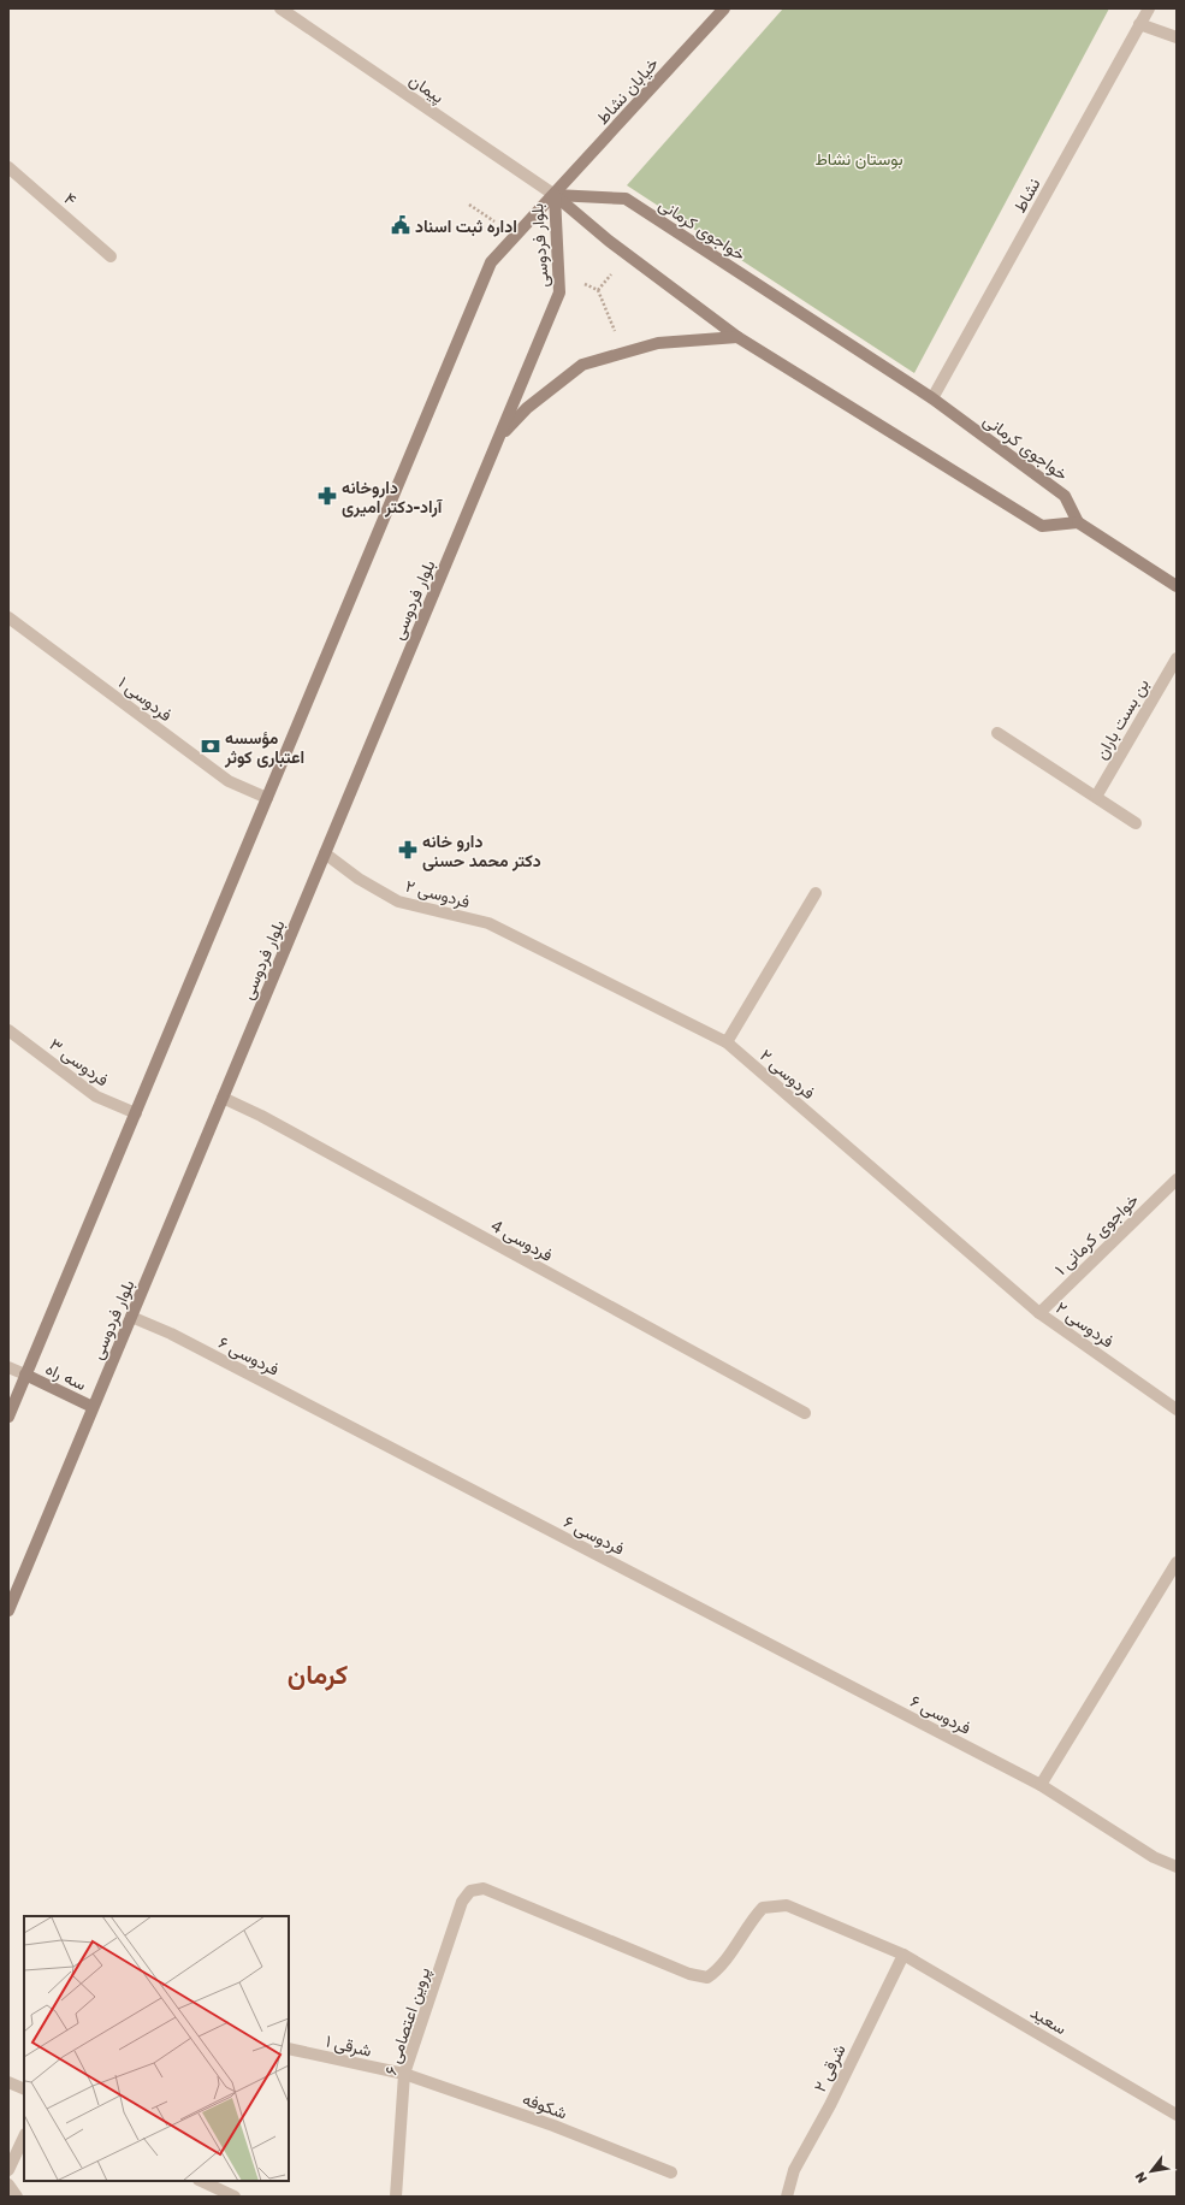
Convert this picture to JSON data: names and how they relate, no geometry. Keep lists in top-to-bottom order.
{
  "streets": {
    "main road": [
      "خیابان نشاط",
      "خواجوی کرمانی",
      "بلوار فردوسی",
      "سه راه"
    ],
    "street": [
      "پیمان",
      "نشاط",
      "۴",
      "فردوسی ۱",
      "بن بست باران",
      "فردوسی ۲",
      "فردوسی ۳",
      "خواجوی کرمانی ۱",
      "فردوسی 4",
      "فردوسی ۶",
      "سعید",
      "پروین اعتصامی ۶",
      "شرقی ۱",
      "شرقی ۲",
      "شکوفه"
    ]
  },
  "crossings": [
    ["پیمان", "خیابان نشاط"],
    ["پیمان", "خواجوی کرمانی"],
    ["پیمان", "بلوار فردوسی"],
    ["خیابان نشاط", "خواجوی کرمانی"],
    ["خیابان نشاط", "بلوار فردوسی"],
    ["نشاط", "خواجوی کرمانی"],
    ["خواجوی کرمانی", "بلوار فردوسی"],
    ["بلوار فردوسی", "فردوسی ۱"],
    ["بلوار فردوسی", "فردوسی ۲"],
    ["بلوار فردوسی", "فردوسی ۳"],
    ["بلوار فردوسی", "فردوسی 4"],
    ["بلوار فردوسی", "فردوسی ۶"],
    ["بلوار فردوسی", "سه راه"],
    ["فردوسی ۲", "خواجوی کرمانی ۱"],
    ["سعید", "پروین اعتصامی ۶"],
    ["سعید", "شرقی ۲"],
    ["پروین اعتصامی ۶", "شرقی ۱"],
    ["پروین اعتصامی ۶", "شکوفه"],
    ["شرقی ۱", "شکوفه"]
  ],
  "districts": ["کرمان"],
  "parks": ["بوستان نشاط"],
  "places": {
    "public building": ["اداره ثبت اسناد"],
    "pharmacy": ["داروخانه آراد-دکتر امیری", "دارو خانه دکتر محمد حسنی"],
    "bank": ["مؤسسه اعتباری کوثر"]
  },
  "north": "bottom left"
}
